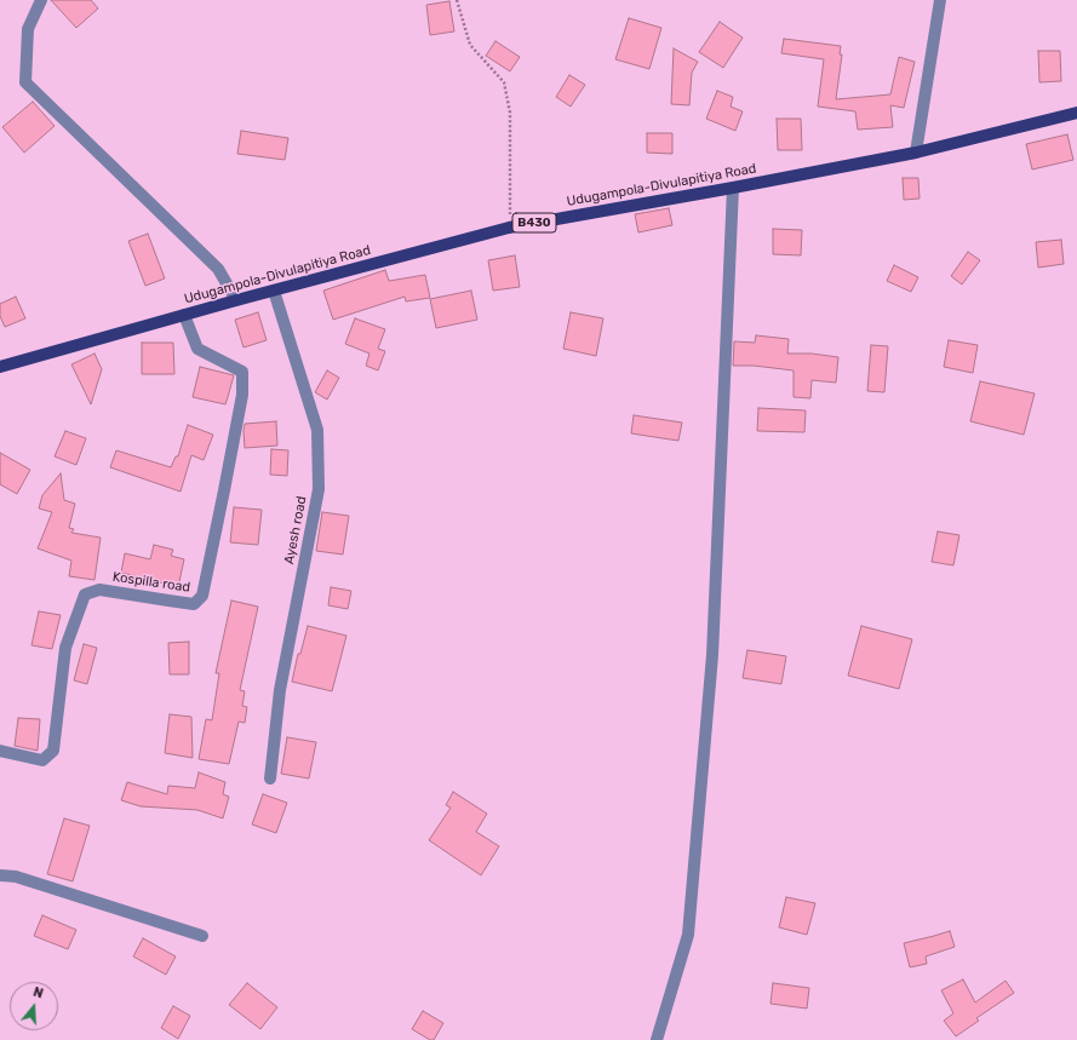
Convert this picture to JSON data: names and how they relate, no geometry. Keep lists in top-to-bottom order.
{
  "streets": {
    "main road": ["Udugampola-Divulapitiya Road", "B430"],
    "street": ["Ayesh road", "Kospilla road"]
  },
  "crossings": [
    ["Udugampola-Divulapitiya Road", "Ayesh road"],
    ["Udugampola-Divulapitiya Road", "Kospilla road"]
  ],
  "north": "top"
}
